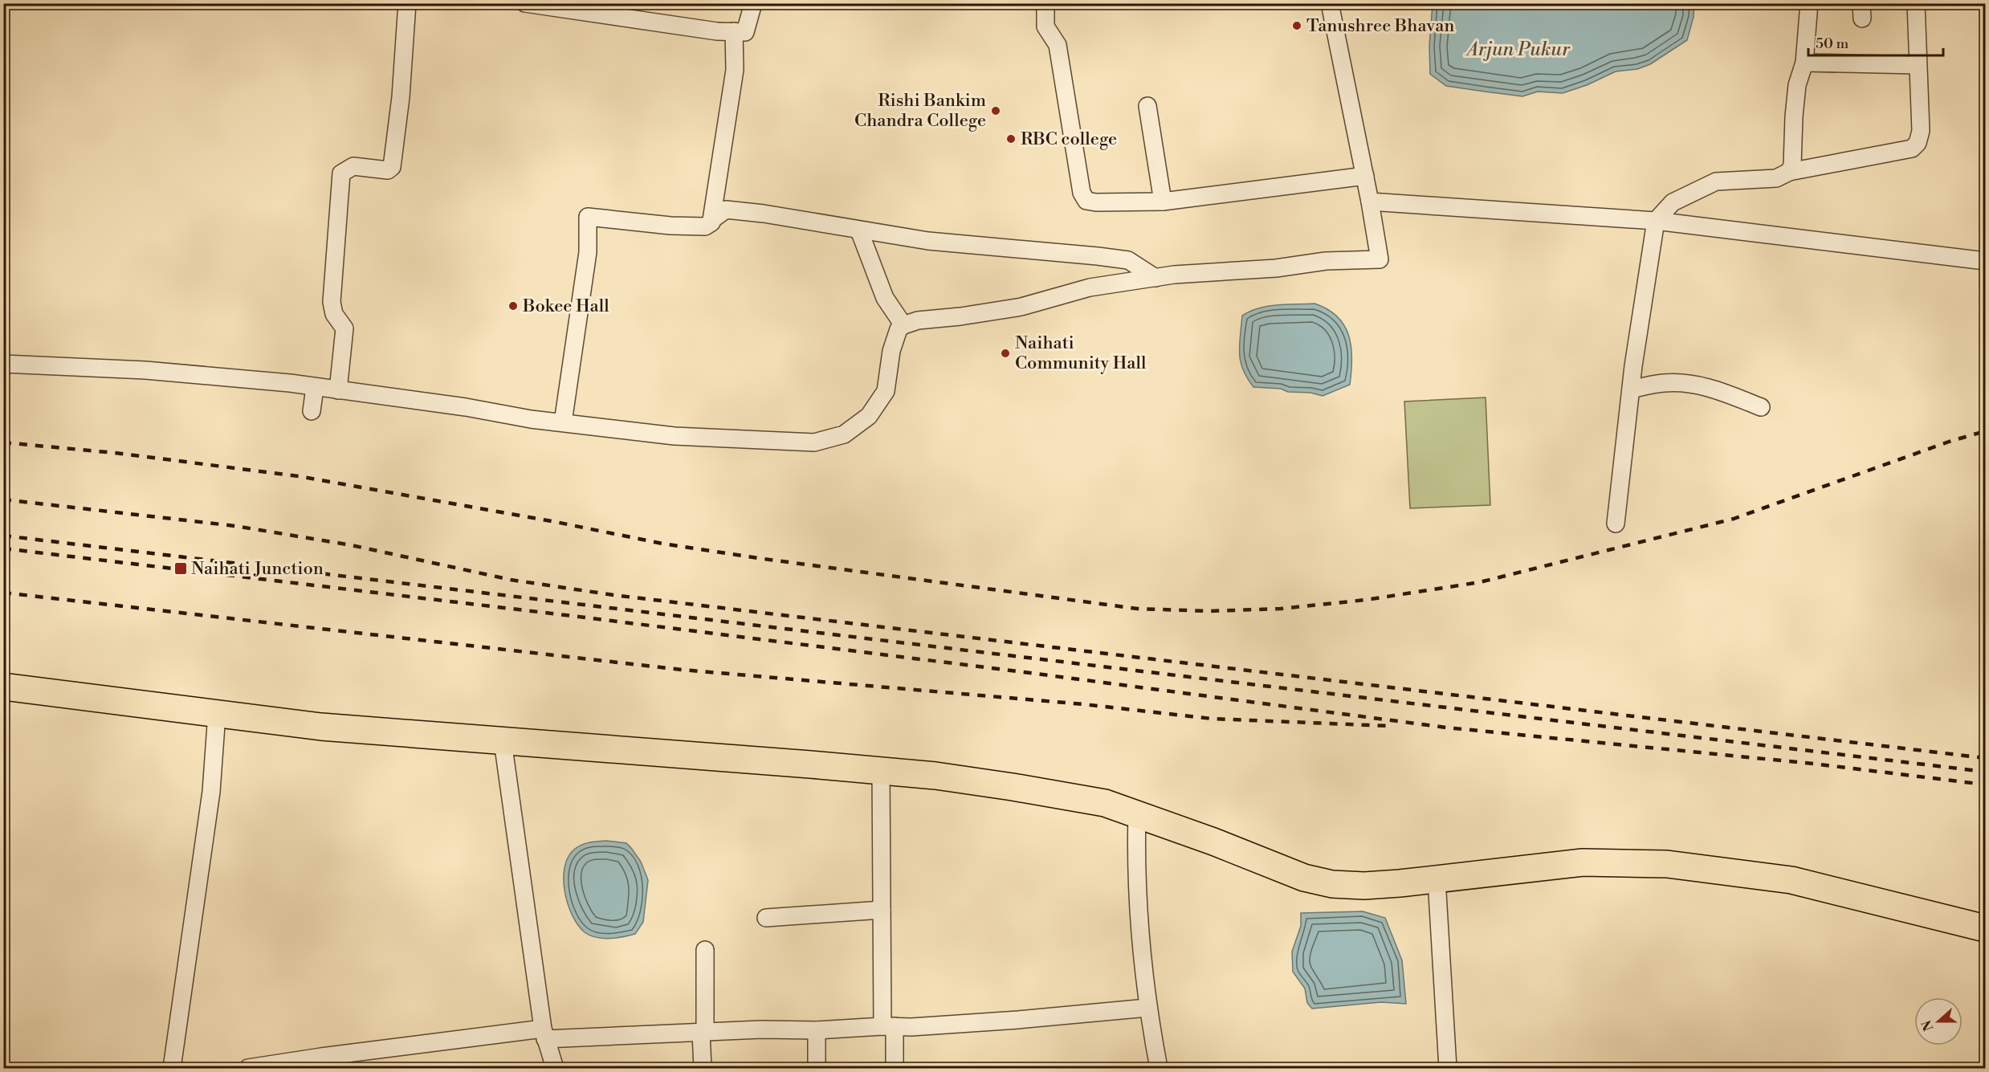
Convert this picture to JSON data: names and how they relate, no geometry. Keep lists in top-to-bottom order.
{
  "water": ["Arjun Pukur"],
  "places": {
    "other": [
      "Tanushree Bhavan",
      "Rishi Bankim Chandra College",
      "RBC college",
      "Bokee Hall",
      "Naihati Community Hall"
    ],
    "transit": ["Naihati Junction"]
  },
  "scale_bar": "50 m",
  "north": "left"
}
